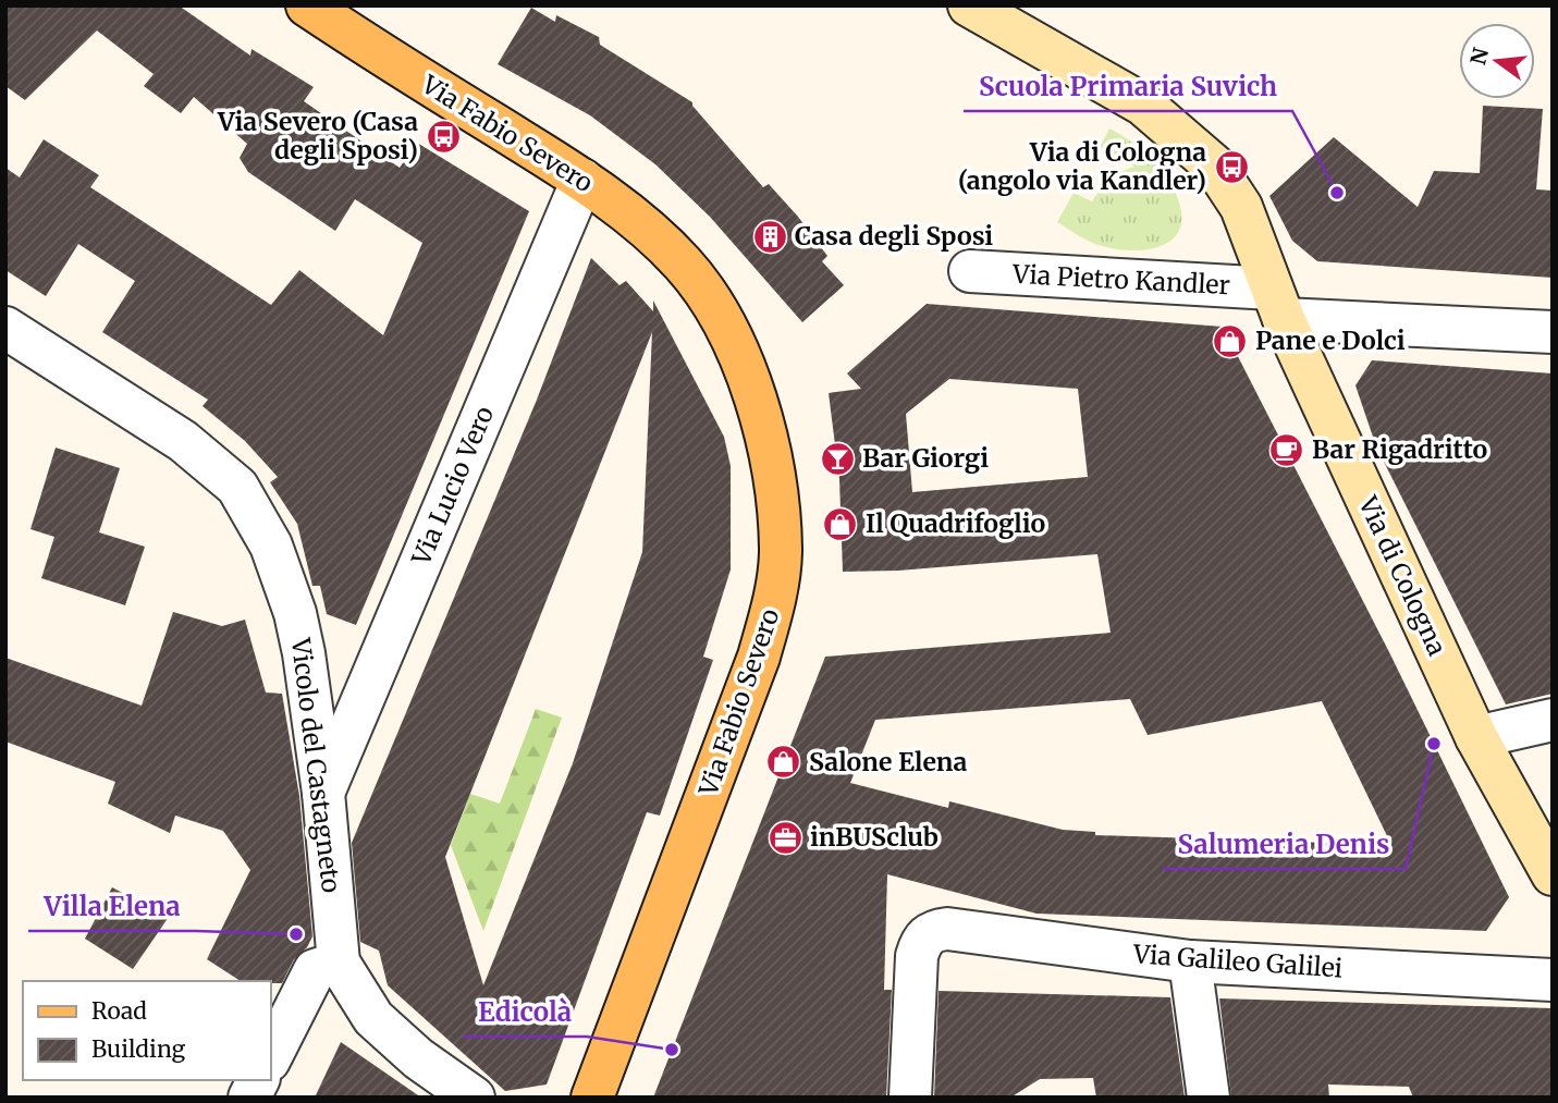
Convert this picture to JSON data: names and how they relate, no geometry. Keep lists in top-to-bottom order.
{
  "streets": {
    "main road": ["Via Fabio Severo", "Via di Cologna"],
    "street": [
      "Via Pietro Kandler",
      "Via Lucio Vero",
      "Vicolo del Castagneto",
      "Via Galileo Galilei"
    ]
  },
  "crossings": [
    ["Via Fabio Severo", "Via Lucio Vero"],
    ["Via Pietro Kandler", "Via di Cologna"],
    ["Via Lucio Vero", "Vicolo del Castagneto"]
  ],
  "places": {
    "bus stop": ["Via Severo (Casa degli Sposi)", "Via di Cologna (angolo via Kandler)"],
    "other": [
      "Scuola Primaria Suvich",
      "Salumeria Denis",
      "Villa Elena",
      "Edicolà"
    ],
    "building": ["Casa degli Sposi"],
    "shop": ["Pane e Dolci", "Il Quadrifoglio", "Salone Elena"],
    "cafe": ["Bar Rigadritto"],
    "bar": ["Bar Giorgi"],
    "office": ["inBUSclub"]
  },
  "legend": ["Road", "Building"],
  "north": "left"
}
